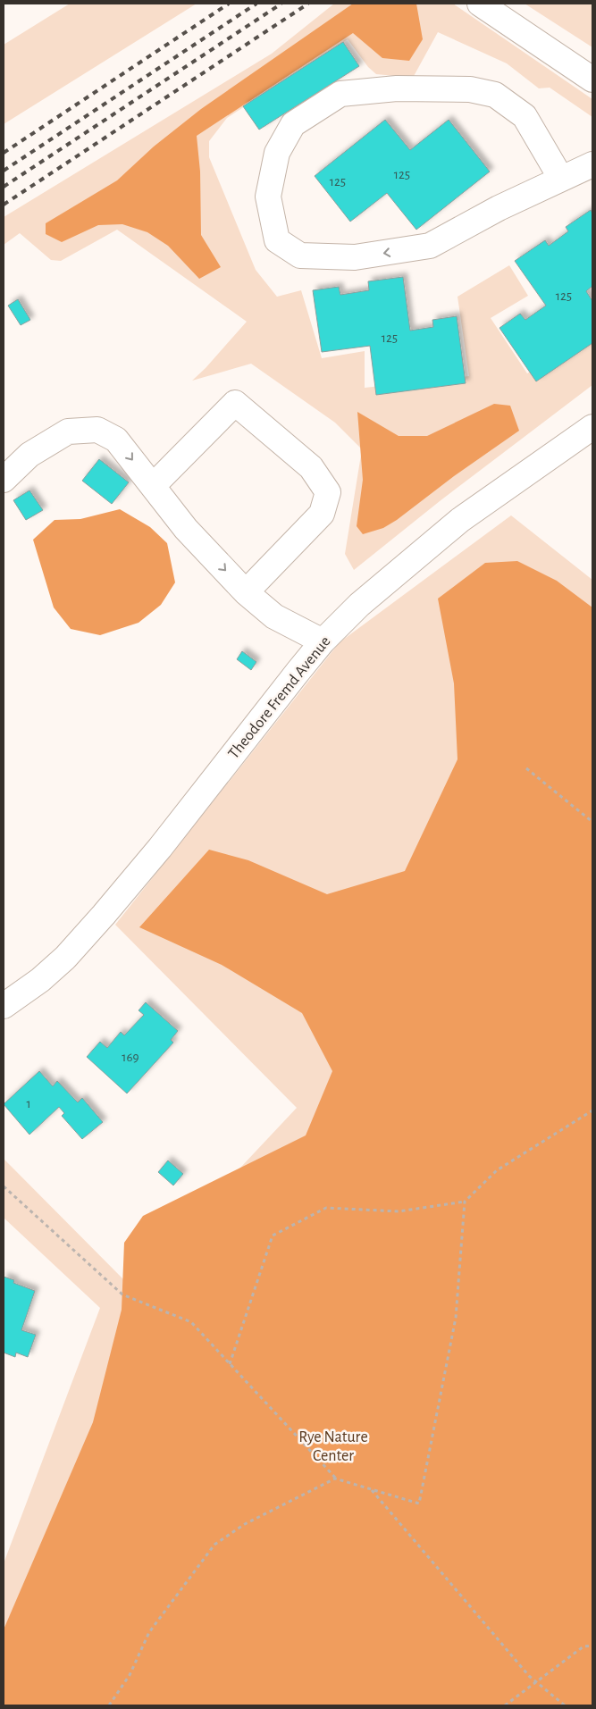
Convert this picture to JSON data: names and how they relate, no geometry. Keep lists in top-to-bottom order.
{
  "streets": {
    "street": ["Theodore Fremd Avenue"]
  },
  "parks": ["Rye Nature Center"],
  "house_numbers": [
    "125",
    "125",
    "125",
    "125",
    "169",
    "1"
  ]
}
